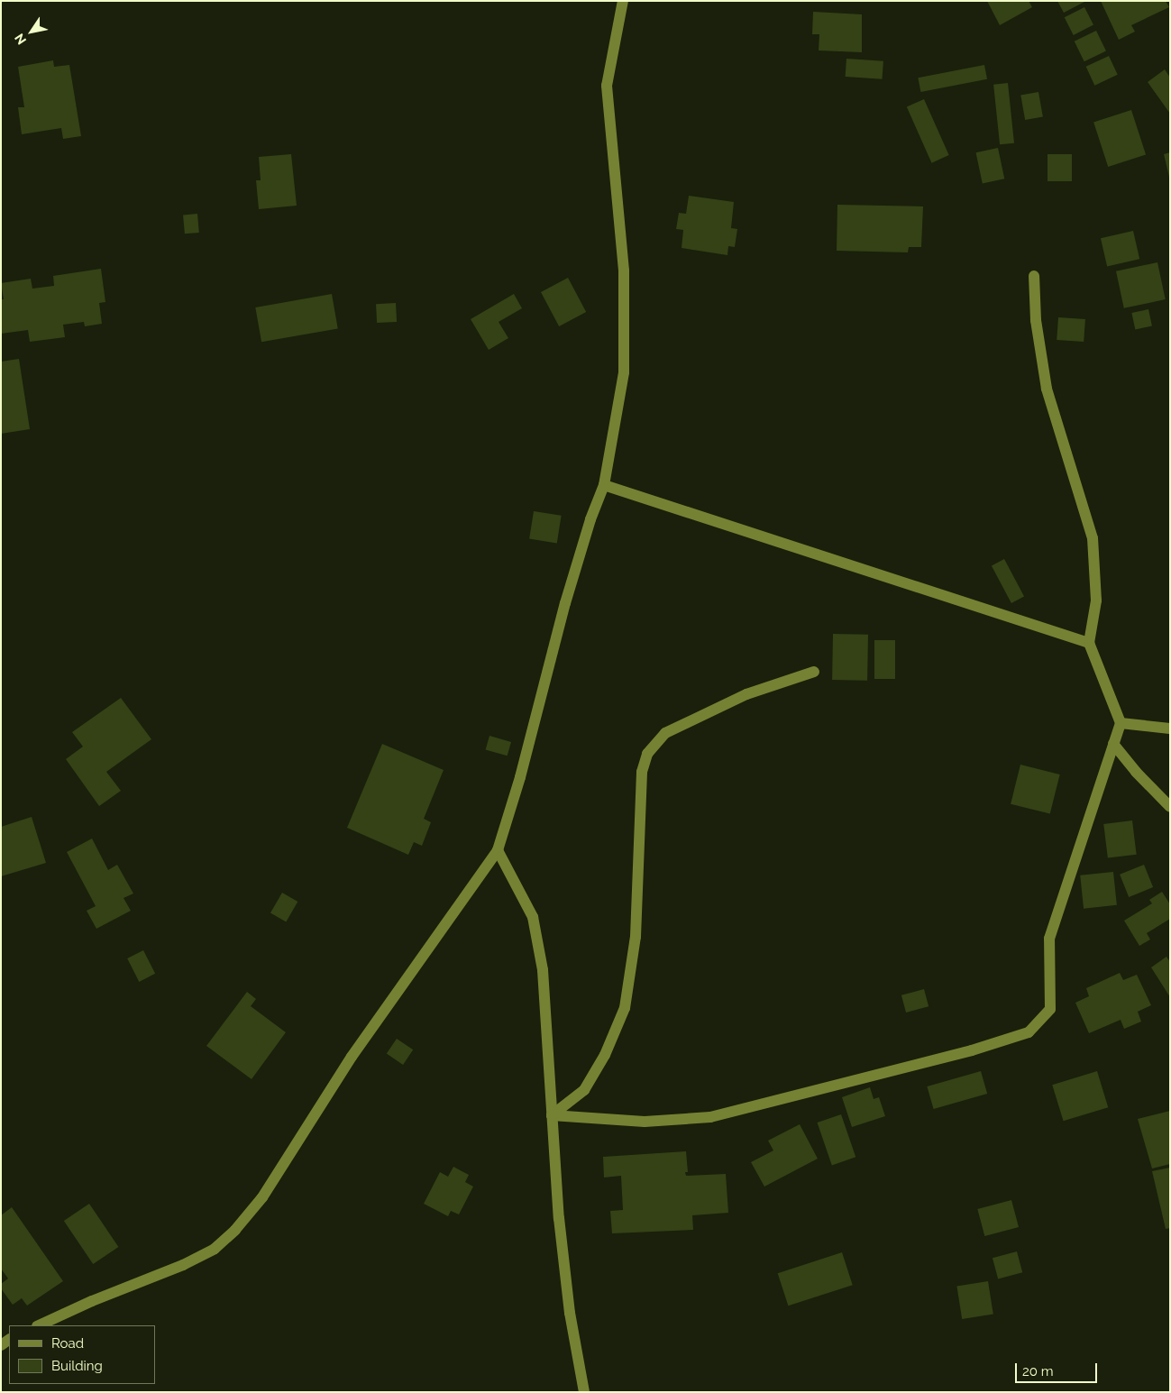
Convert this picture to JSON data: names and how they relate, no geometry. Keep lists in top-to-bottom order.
{
  "legend": ["Road", "Building"],
  "scale_bar": "20 m",
  "north": "bottom left"
}
